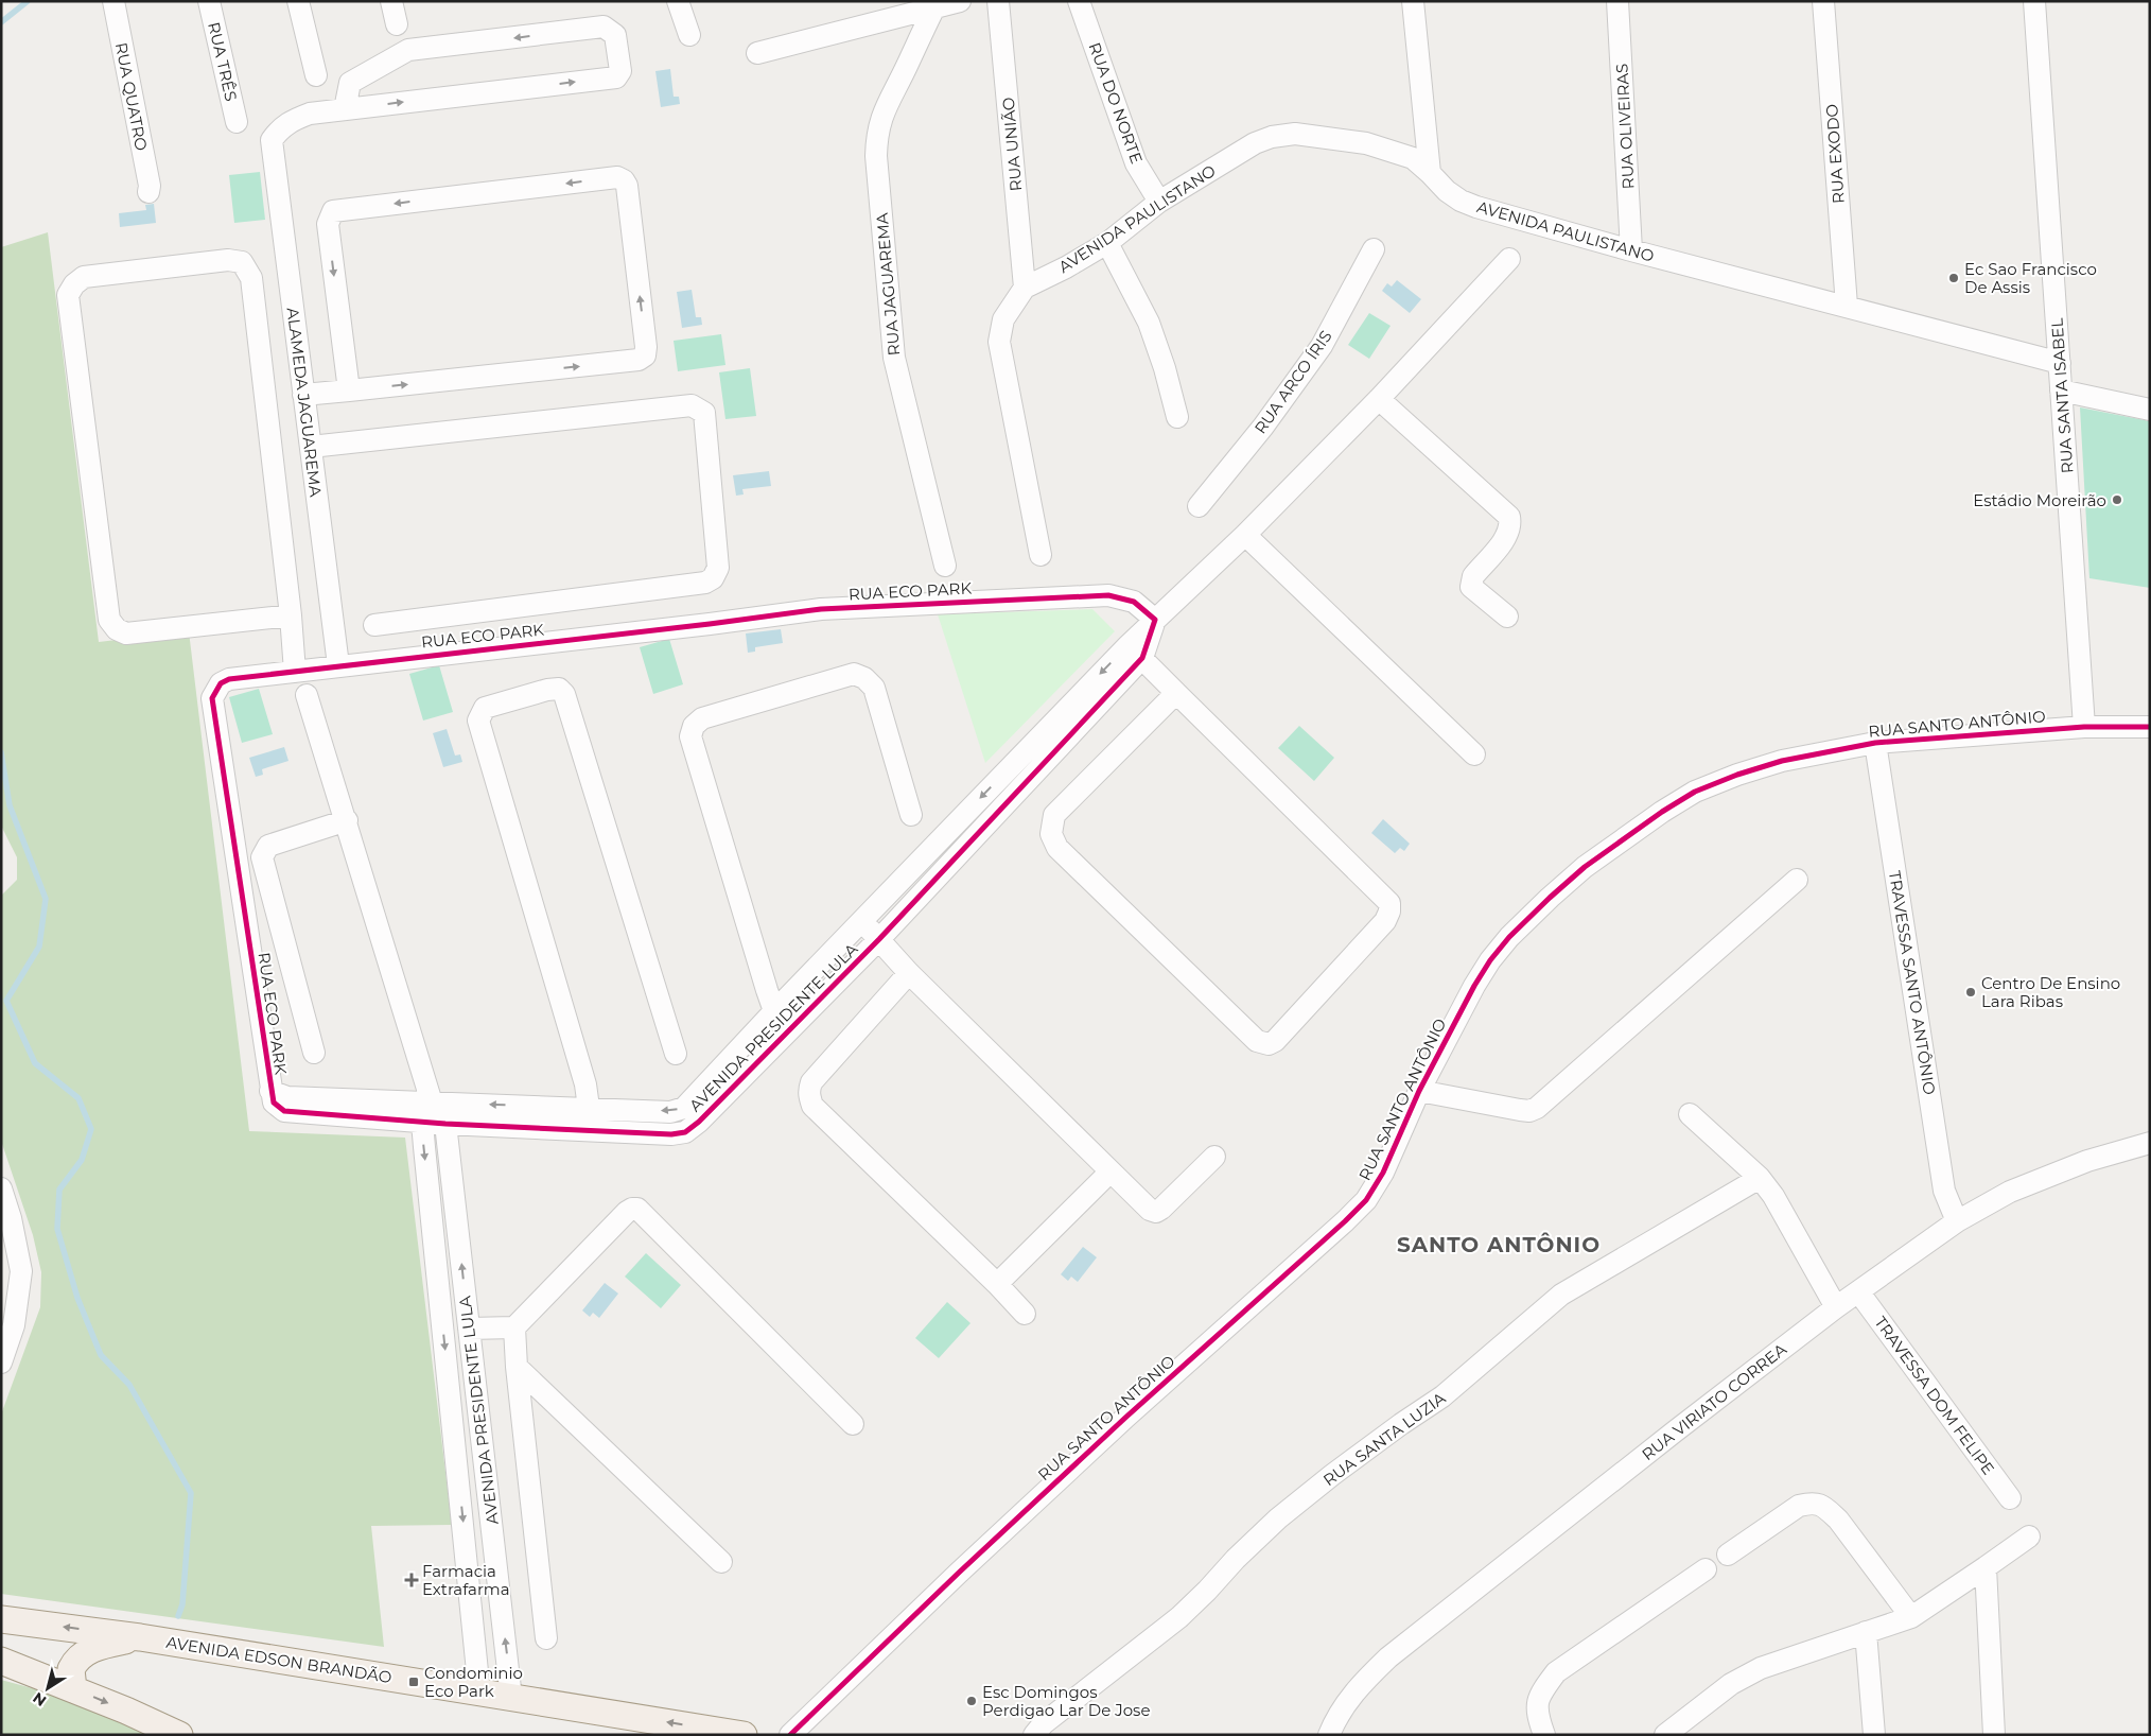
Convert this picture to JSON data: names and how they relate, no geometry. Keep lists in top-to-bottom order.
{
  "streets": {
    "main road": ["AVENIDA EDSON BRANDÃO"],
    "street": [
      "RUA TRÊS",
      "RUA QUATRO",
      "RUA DO NORTE",
      "RUA OLIVEIRAS",
      "RUA UNIÃO",
      "RUA EXODO",
      "AVENIDA PAULISTANO",
      "RUA JAGUAREMA",
      "RUA ARCO ÍRIS",
      "RUA SANTA ISABEL",
      "ALAMEDA JAGUAREMA",
      "RUA ECO PARK",
      "RUA SANTO ANTÔNIO",
      "TRAVESSA SANTO ANTÔNIO",
      "AVENIDA PRESIDENTE LULA",
      "TRAVESSA DOM FELIPE",
      "RUA VIRIATO CORREA",
      "RUA SANTA LUZIA"
    ]
  },
  "crossings": [
    ["RUA DO NORTE", "AVENIDA PAULISTANO"],
    ["RUA OLIVEIRAS", "AVENIDA PAULISTANO"],
    ["RUA UNIÃO", "AVENIDA PAULISTANO"],
    ["RUA EXODO", "AVENIDA PAULISTANO"],
    ["AVENIDA PAULISTANO", "RUA SANTA ISABEL"],
    ["RUA SANTA ISABEL", "RUA SANTO ANTÔNIO"],
    ["ALAMEDA JAGUAREMA", "RUA ECO PARK"],
    ["RUA ECO PARK", "AVENIDA PRESIDENTE LULA"],
    ["RUA SANTO ANTÔNIO", "TRAVESSA SANTO ANTÔNIO"],
    ["TRAVESSA SANTO ANTÔNIO", "RUA VIRIATO CORREA"],
    ["AVENIDA PRESIDENTE LULA", "AVENIDA EDSON BRANDÃO"],
    ["TRAVESSA DOM FELIPE", "RUA VIRIATO CORREA"]
  ],
  "districts": ["SANTO ANTÔNIO"],
  "places": {
    "other": [
      "Ec Sao Francisco De Assis",
      "Estádio Moreirão",
      "Centro De Ensino Lara Ribas",
      "Esc Domingos Perdigao Lar De Jose"
    ],
    "health": ["Farmacia Extrafarma"],
    "transit": ["Condominio Eco Park"]
  },
  "north": "bottom left"
}
